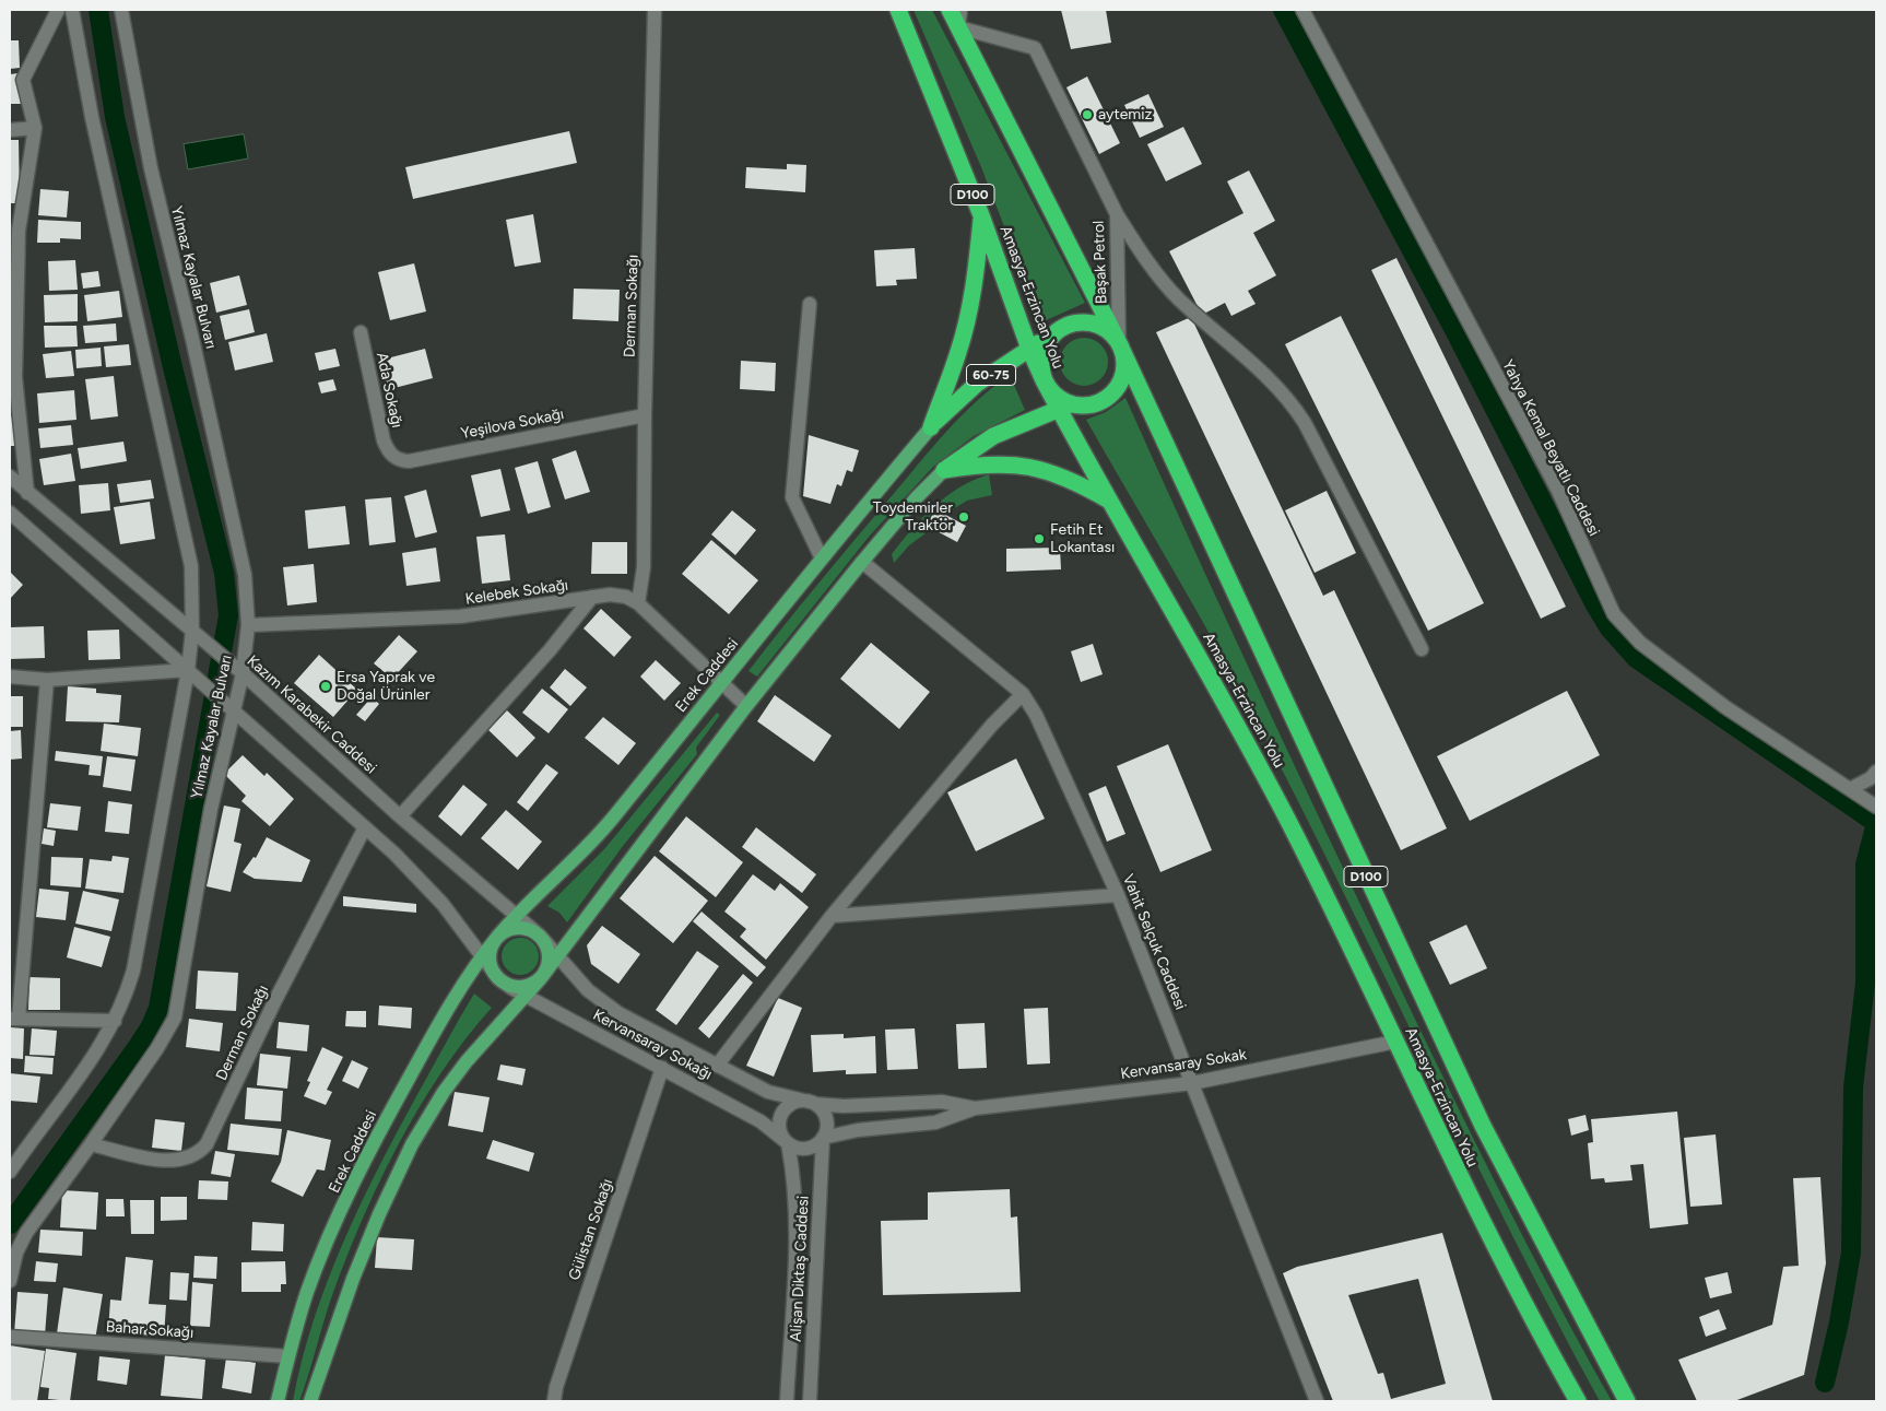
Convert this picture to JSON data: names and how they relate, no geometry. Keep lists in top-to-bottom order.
{
  "streets": {
    "highway": ["D100", "Amasya-Erzincan Yolu", "60-75"],
    "main road": ["Erek Caddesi"],
    "street": [
      "Başak Petrol",
      "Yılmaz Kayalar Bulvarı",
      "Derman Sokağı",
      "Ada Sokağı",
      "Yeşilova Sokağı",
      "Yahya Kemal Beyatlı Caddesi",
      "Kelebek Sokağı",
      "Kazım Karabekir Caddesi",
      "Vahit Selçuk Caddesi",
      "Kervansaray Sokağı",
      "Kervansaray Sokak",
      "Gülistan Sokağı",
      "Alişan Diktaş Caddesi",
      "Bahar Sokağı"
    ]
  },
  "crossings": [
    ["D100", "Başak Petrol"],
    ["D100", "Amasya-Erzincan Yolu"],
    ["D100", "60-75"],
    ["Başak Petrol", "Amasya-Erzincan Yolu"],
    ["Başak Petrol", "60-75"],
    ["Yılmaz Kayalar Bulvarı", "Derman Sokağı"],
    ["Yılmaz Kayalar Bulvarı", "Kelebek Sokağı"],
    ["Yılmaz Kayalar Bulvarı", "Kazım Karabekir Caddesi"],
    ["Amasya-Erzincan Yolu", "60-75"],
    ["Amasya-Erzincan Yolu", "Kervansaray Sokak"],
    ["Derman Sokağı", "Yeşilova Sokağı"],
    ["Derman Sokağı", "Kelebek Sokağı"],
    ["60-75", "Erek Caddesi"],
    ["Ada Sokağı", "Yeşilova Sokağı"],
    ["Kelebek Sokağı", "Erek Caddesi"],
    ["Erek Caddesi", "Kazım Karabekir Caddesi"],
    ["Erek Caddesi", "Kervansaray Sokağı"],
    ["Erek Caddesi", "Bahar Sokağı"],
    ["Kazım Karabekir Caddesi", "Kervansaray Sokağı"],
    ["Vahit Selçuk Caddesi", "Kervansaray Sokak"],
    ["Kervansaray Sokağı", "Kervansaray Sokak"],
    ["Kervansaray Sokağı", "Gülistan Sokağı"],
    ["Kervansaray Sokağı", "Alişan Diktaş Caddesi"],
    ["Kervansaray Sokak", "Alişan Diktaş Caddesi"]
  ],
  "places": [
    "aytemiz",
    "Toydemirler Traktör",
    "Fetih Et Lokantası",
    "Ersa Yaprak ve Doğal Ürünler"
  ]
}
